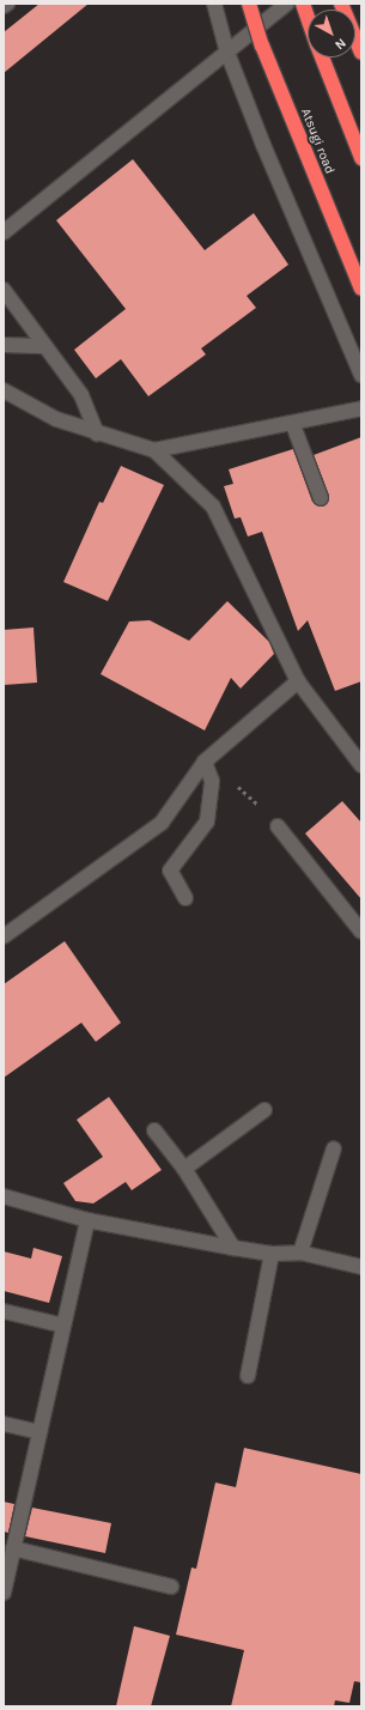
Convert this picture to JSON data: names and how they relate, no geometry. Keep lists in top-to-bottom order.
{
  "streets": {
    "highway": ["Atsugi road"]
  },
  "north": "bottom right"
}
